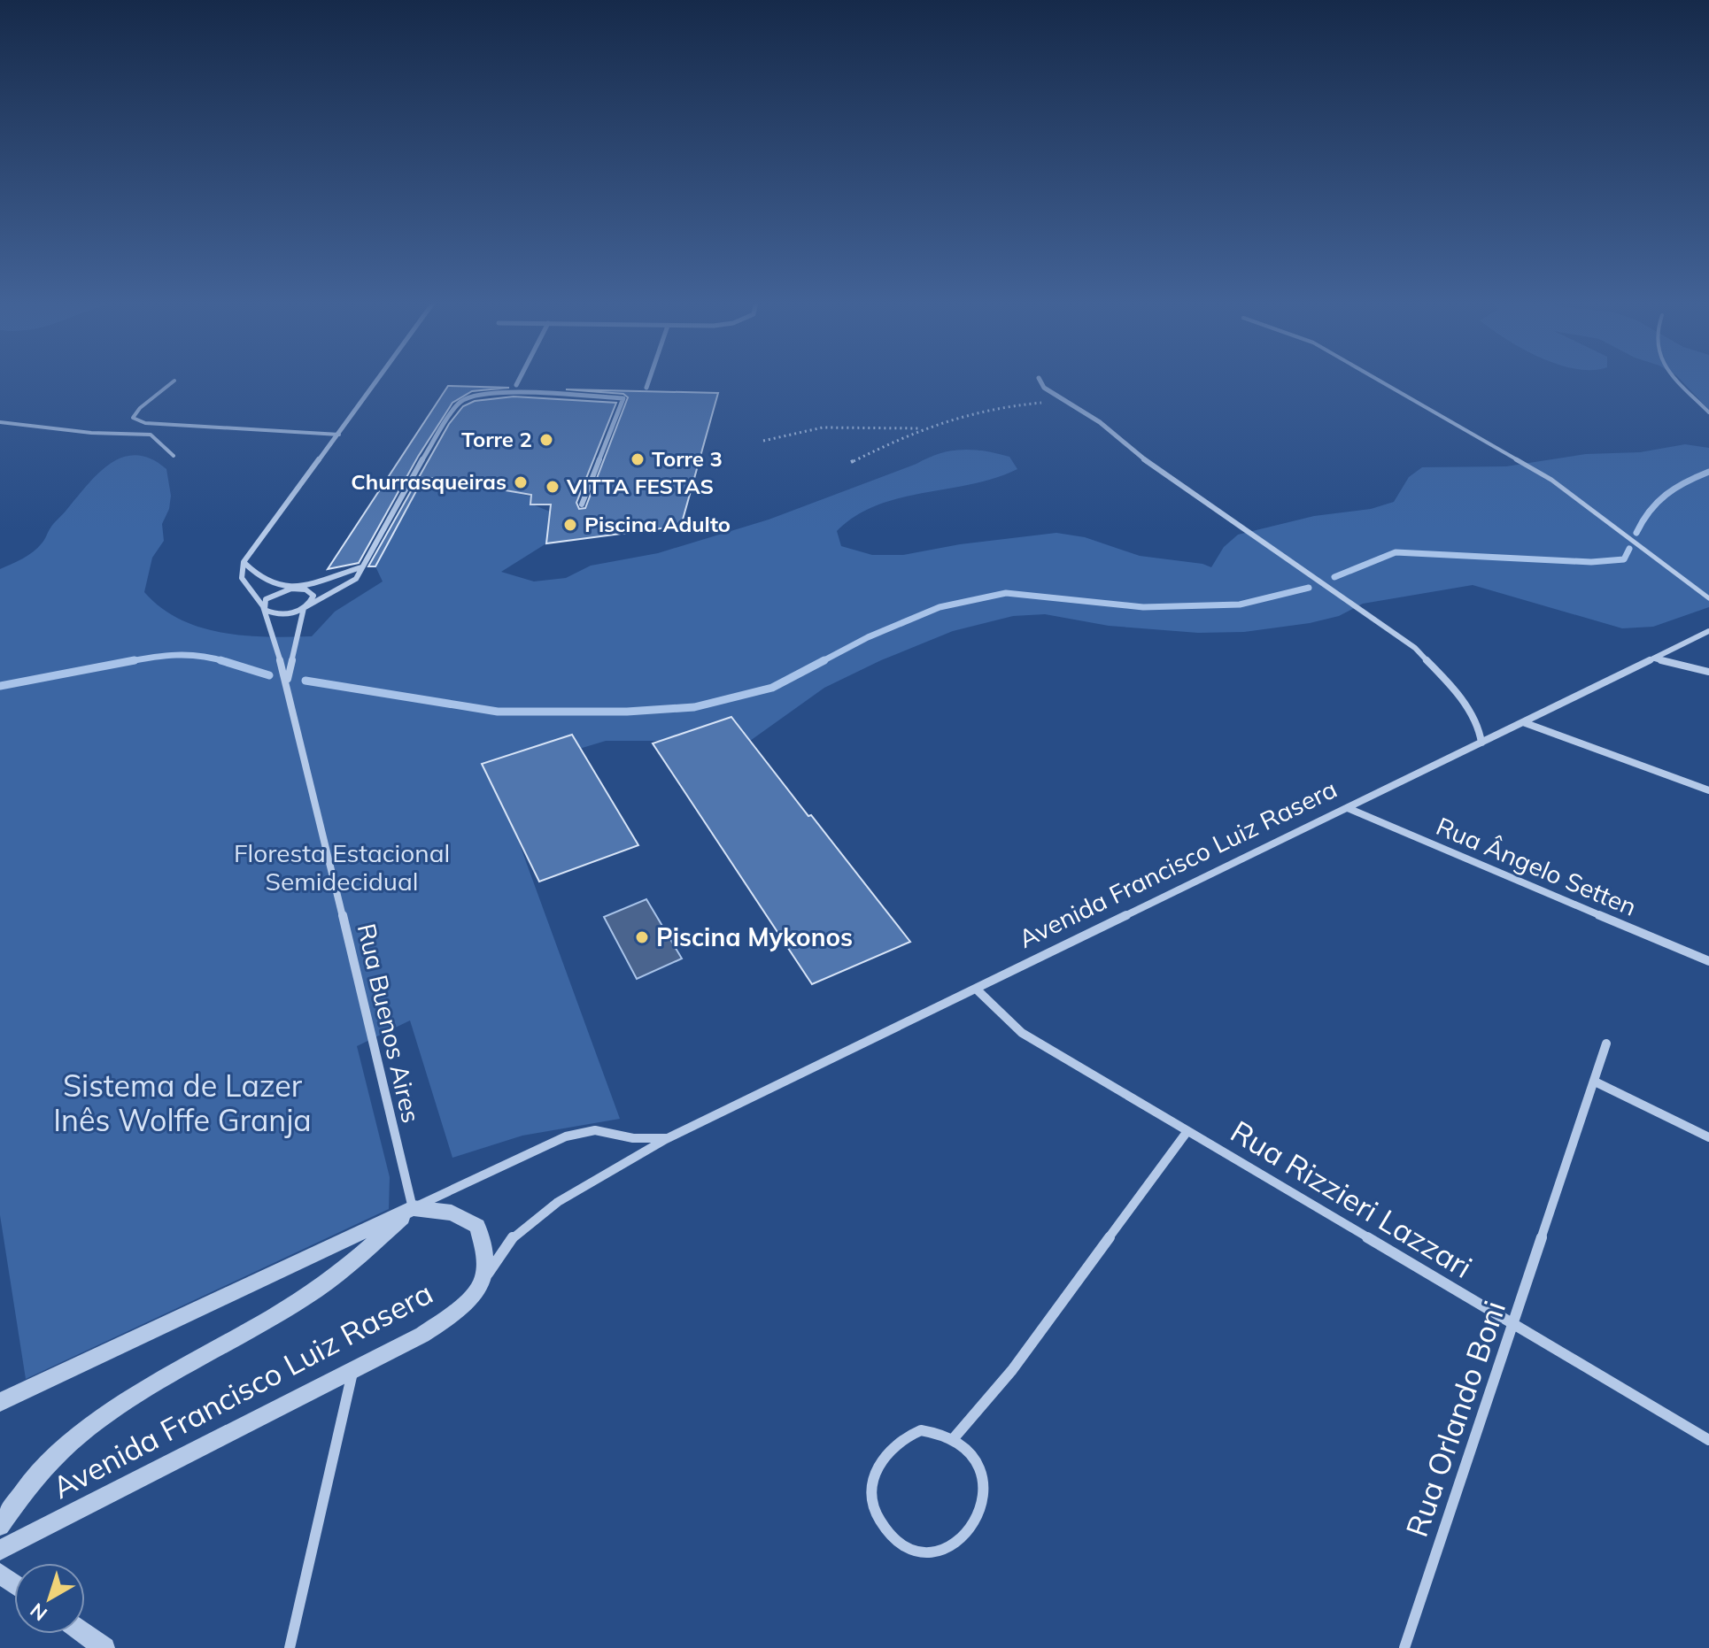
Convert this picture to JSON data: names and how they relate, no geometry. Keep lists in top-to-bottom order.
{
  "streets": {
    "street": [
      "Avenida Francisco Luiz Rasera",
      "Rua Ângelo Setten",
      "Rua Buenos Aires",
      "Rua Rizzieri Lazzari",
      "Rua Orlando Boni"
    ]
  },
  "crossings": [
    ["Avenida Francisco Luiz Rasera", "Rua Ângelo Setten"],
    ["Avenida Francisco Luiz Rasera", "Rua Buenos Aires"],
    ["Avenida Francisco Luiz Rasera", "Rua Rizzieri Lazzari"],
    ["Rua Rizzieri Lazzari", "Rua Orlando Boni"]
  ],
  "parks": ["Floresta Estacional Semidecidual", "Sistema de Lazer Inês Wolffe Granja"],
  "places": [
    "Torre 2",
    "Torre 3",
    "Churrasqueiras",
    "VITTA FESTAS",
    "Piscina Adulto",
    "Piscina Mykonos"
  ],
  "north": "bottom left"
}
